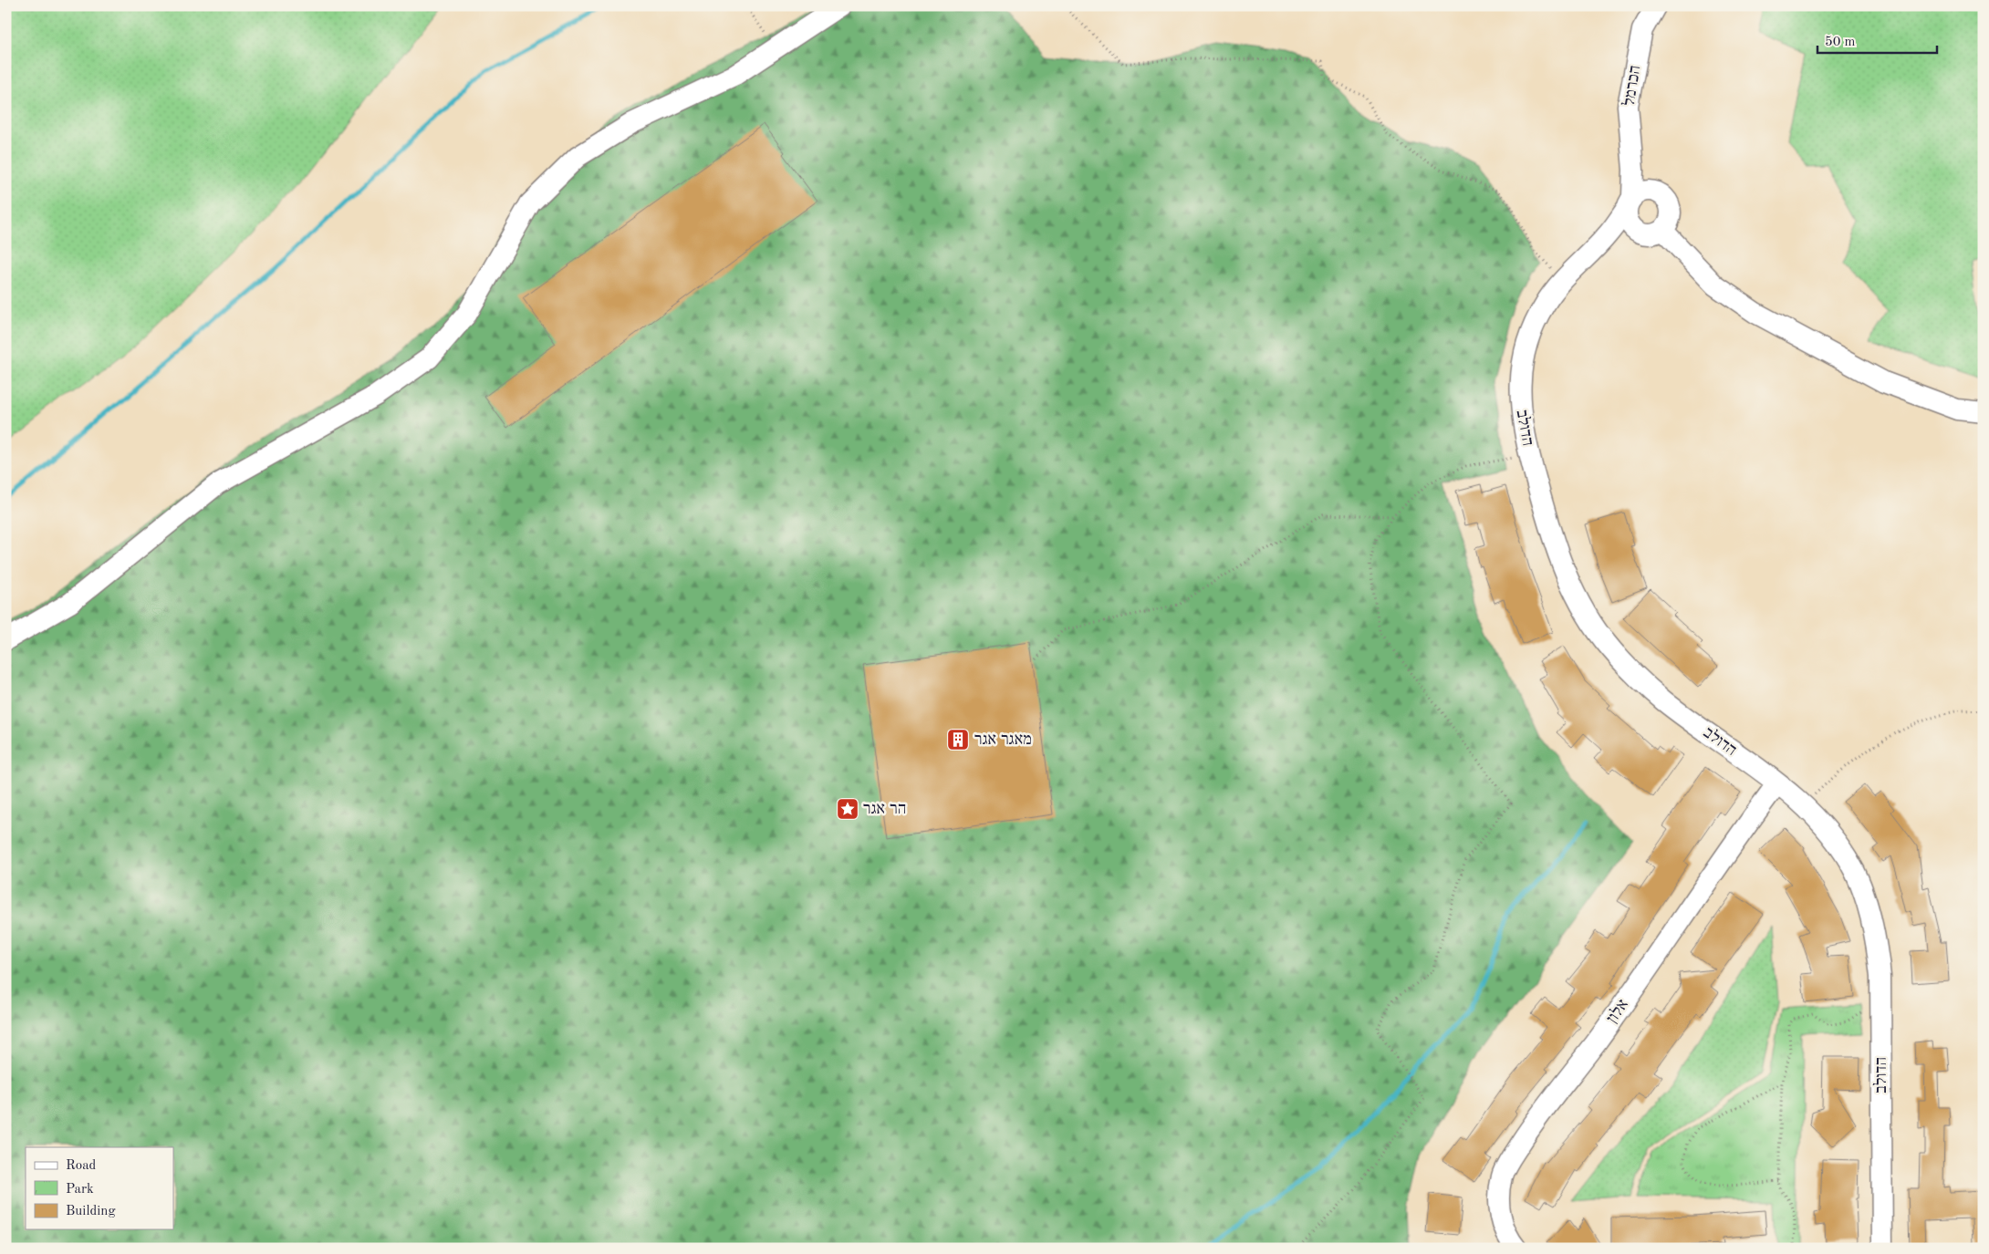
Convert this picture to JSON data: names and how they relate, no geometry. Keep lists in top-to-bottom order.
{
  "streets": {
    "street": ["הכרמל", "הדולב", "אלון"]
  },
  "crossings": [
    ["הכרמל", "הדולב"],
    ["הדולב", "אלון"]
  ],
  "places": {
    "building": ["מאגר אגר"],
    "place": ["הר אגר"]
  },
  "legend": ["Road", "Park", "Building"],
  "scale_bar": "50 m"
}
